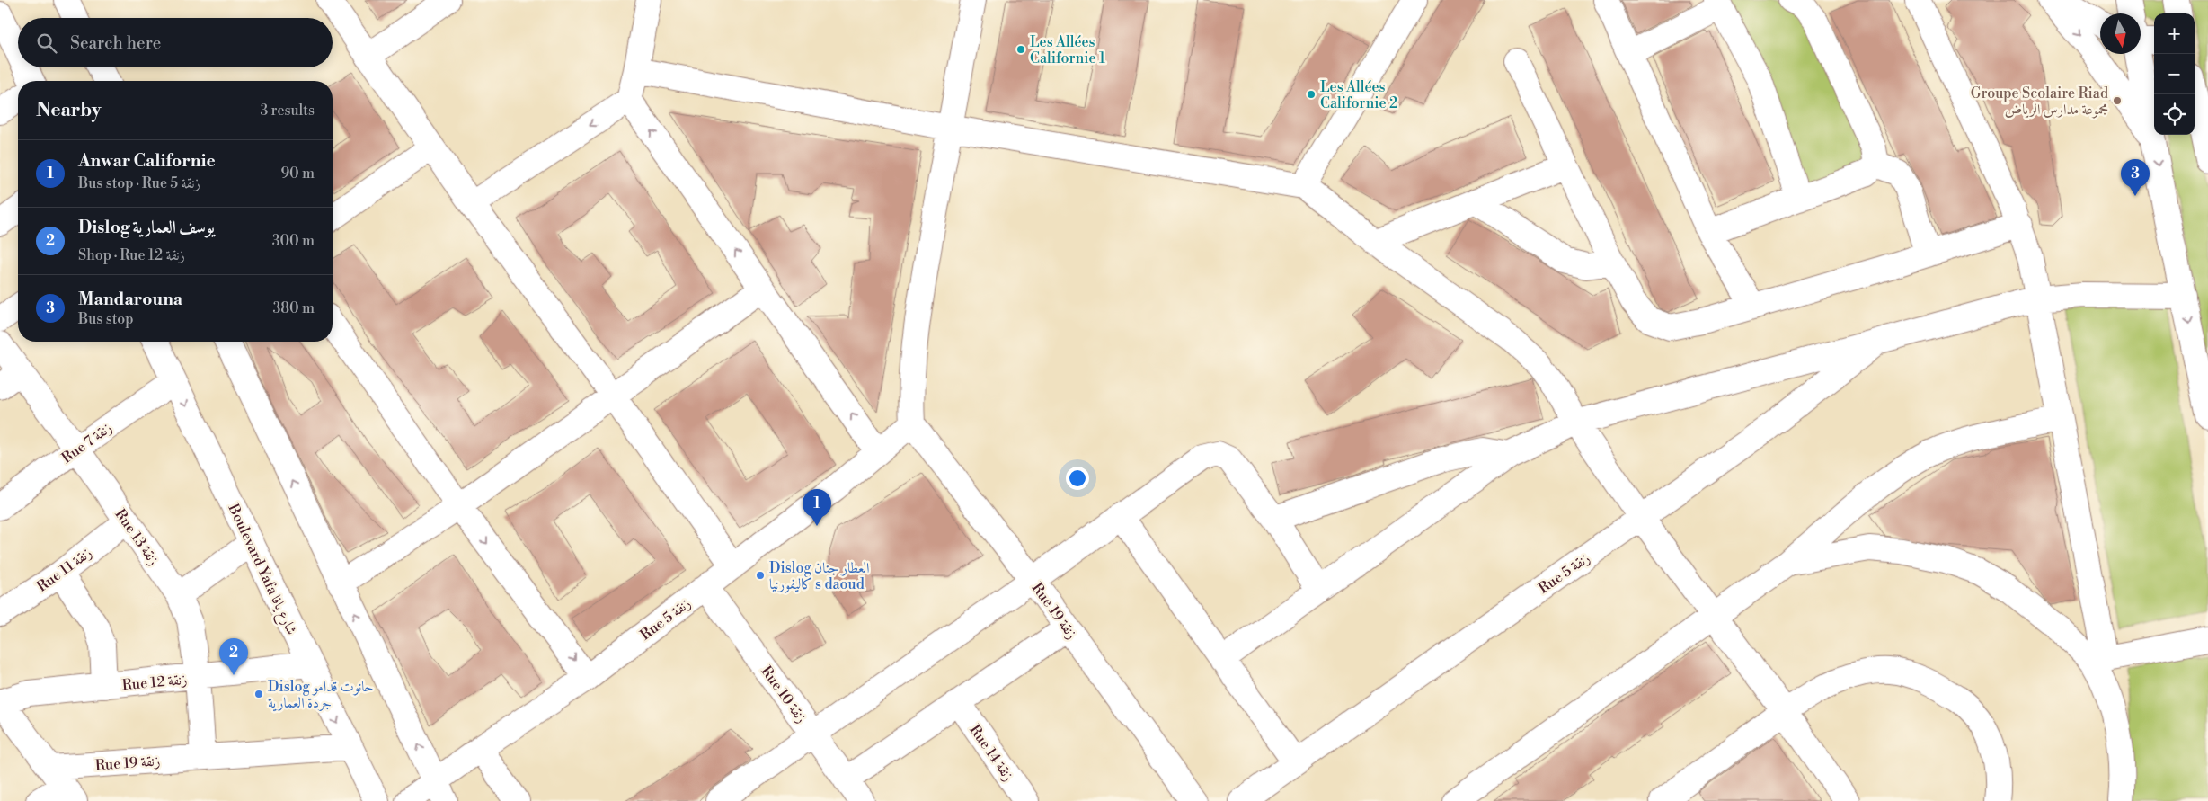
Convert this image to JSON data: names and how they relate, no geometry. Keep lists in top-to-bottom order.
{
  "streets": {
    "street": [
      "Rue 7 زنقة",
      "Rue 13 زنقة",
      "Rue 11 زنقة",
      "Boulevard Yafa شارع يافا",
      "Rue 5 زنقة",
      "Rue 19 زنقة",
      "Rue 12 زنقة",
      "Rue 10 زنقة",
      "Rue 14 زنقة"
    ]
  },
  "crossings": [
    ["Rue 7 زنقة", "Rue 13 زنقة"],
    ["Rue 7 زنقة", "Boulevard Yafa شارع يافا"],
    ["Rue 13 زنقة", "Rue 11 زنقة"],
    ["Rue 13 زنقة", "Rue 19 زنقة"],
    ["Rue 13 زنقة", "Rue 12 زنقة"],
    ["Boulevard Yafa شارع يافا", "Rue 19 زنقة"],
    ["Boulevard Yafa شارع يافا", "Rue 12 زنقة"],
    ["Rue 5 زنقة", "Rue 19 زنقة"],
    ["Rue 5 زنقة", "Rue 10 زنقة"]
  ],
  "places": [
    "Les Allées Californie 1",
    "Les Allées Californie 2",
    "Groupe Scolaire Riad مجموعة مدارس الرياض",
    "Dislog العطار جنان كاليفورنيا s daoud",
    "Dislog حانوت قدامو جردة العمارية"
  ],
  "north": "bottom",
  "page": {
    "map_buttons": ["+", "−"],
    "search": "Search here",
    "heading": ["Nearby", "3 results"],
    "list": [
      {
        "mark": "1",
        "name": "Anwar Californie",
        "note": "Bus stop · Rue 5 زنقة",
        "value": "90 m"
      },
      {
        "mark": "2",
        "name": "Dislog يوسف العمارية",
        "note": "Shop · Rue 12 زنقة",
        "value": "300 m"
      },
      {
        "mark": "3",
        "name": "Mandarouna",
        "note": "Bus stop",
        "value": "380 m"
      }
    ],
    "pins": ["3", "1", "2"]
  }
}
